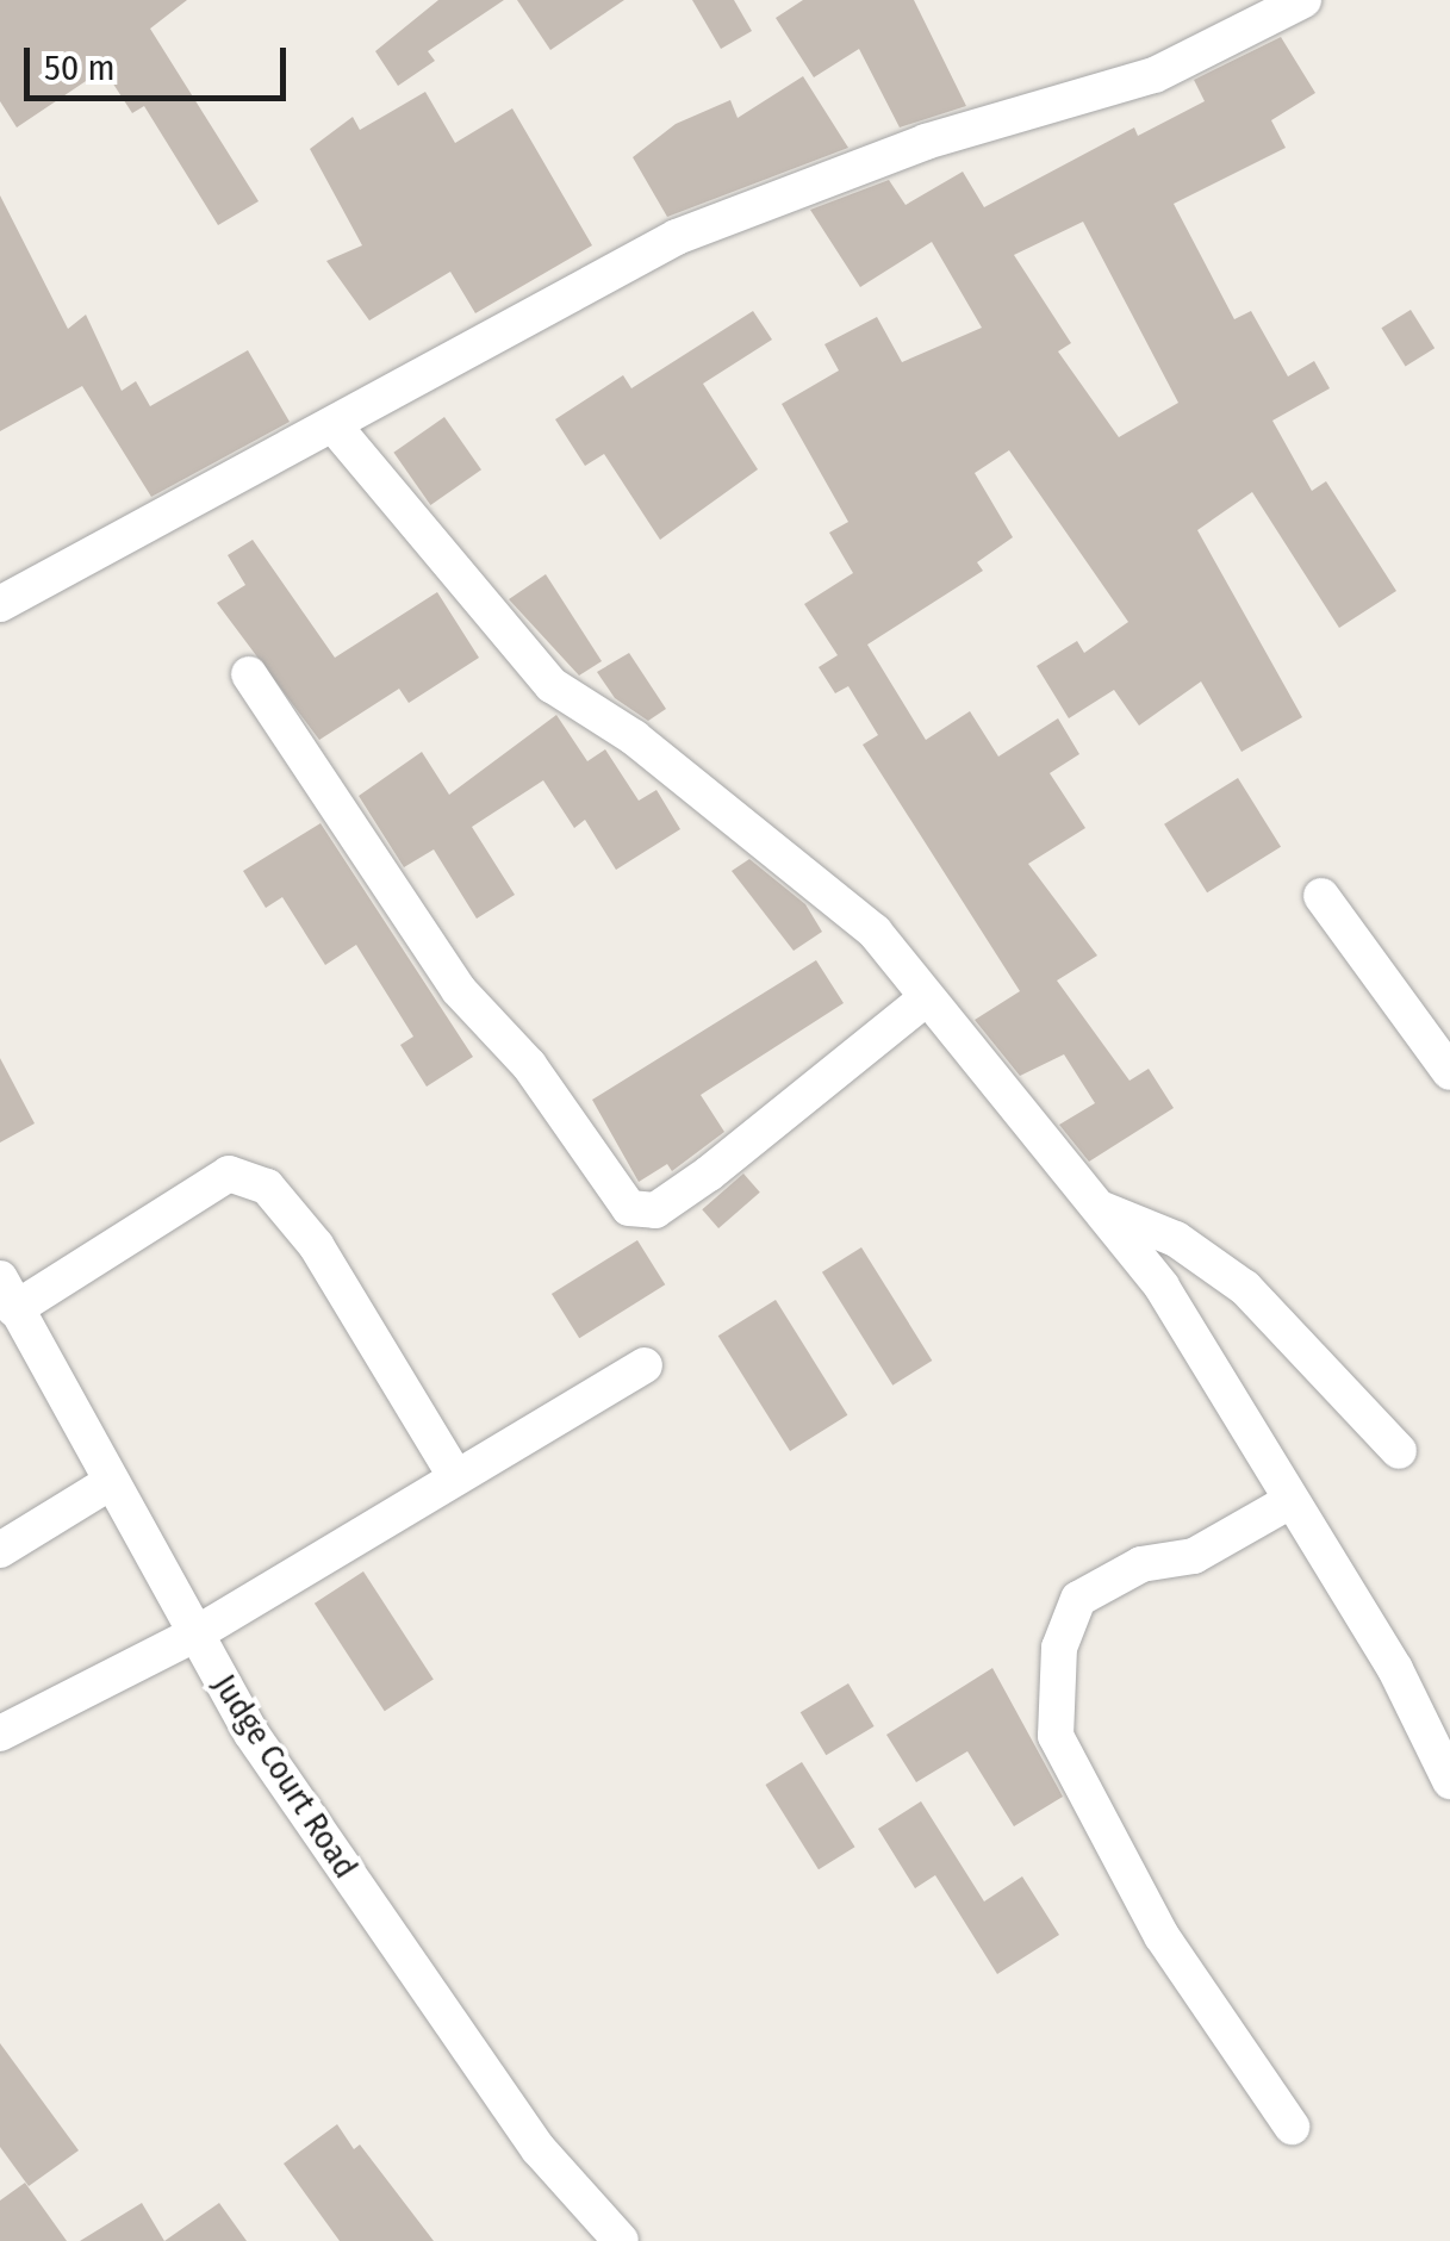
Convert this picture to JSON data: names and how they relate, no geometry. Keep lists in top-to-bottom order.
{
  "streets": {
    "street": ["Judge Court Road"]
  },
  "scale_bar": "50 m"
}
